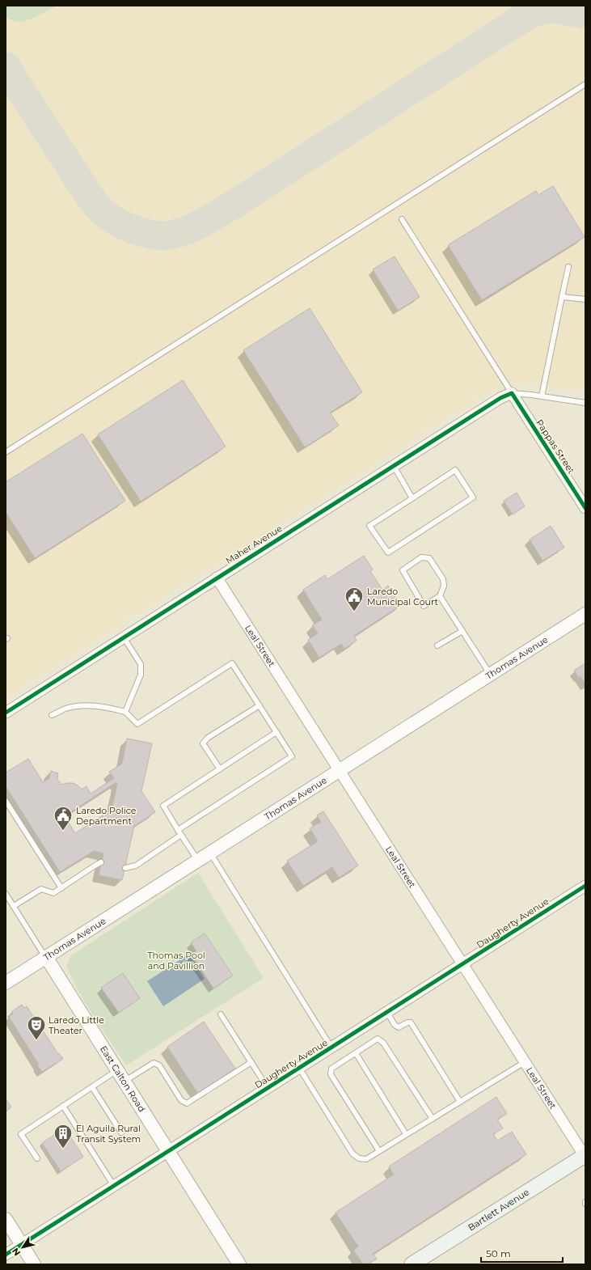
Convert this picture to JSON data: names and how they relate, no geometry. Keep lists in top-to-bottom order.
{
  "streets": {
    "main road": ["Bartlett Avenue"],
    "street": [
      "Pappas Street",
      "Maher Avenue",
      "Leal Street",
      "Thomas Avenue",
      "Daugherty Avenue",
      "East Calton Road"
    ]
  },
  "crossings": [
    ["Pappas Street", "Maher Avenue"],
    ["Maher Avenue", "Leal Street"],
    ["Leal Street", "Thomas Avenue"],
    ["Leal Street", "Daugherty Avenue"],
    ["Leal Street", "Bartlett Avenue"],
    ["Thomas Avenue", "East Calton Road"],
    ["Daugherty Avenue", "East Calton Road"]
  ],
  "parks": ["Thomas Pool and Pavillion"],
  "places": {
    "public building": ["Laredo Municipal Court", "Laredo Police Department"],
    "theatre": ["Laredo Little Theater"],
    "building": ["El Aguila Rural Transit System"]
  },
  "scale_bar": "50 m",
  "north": "bottom left"
}
